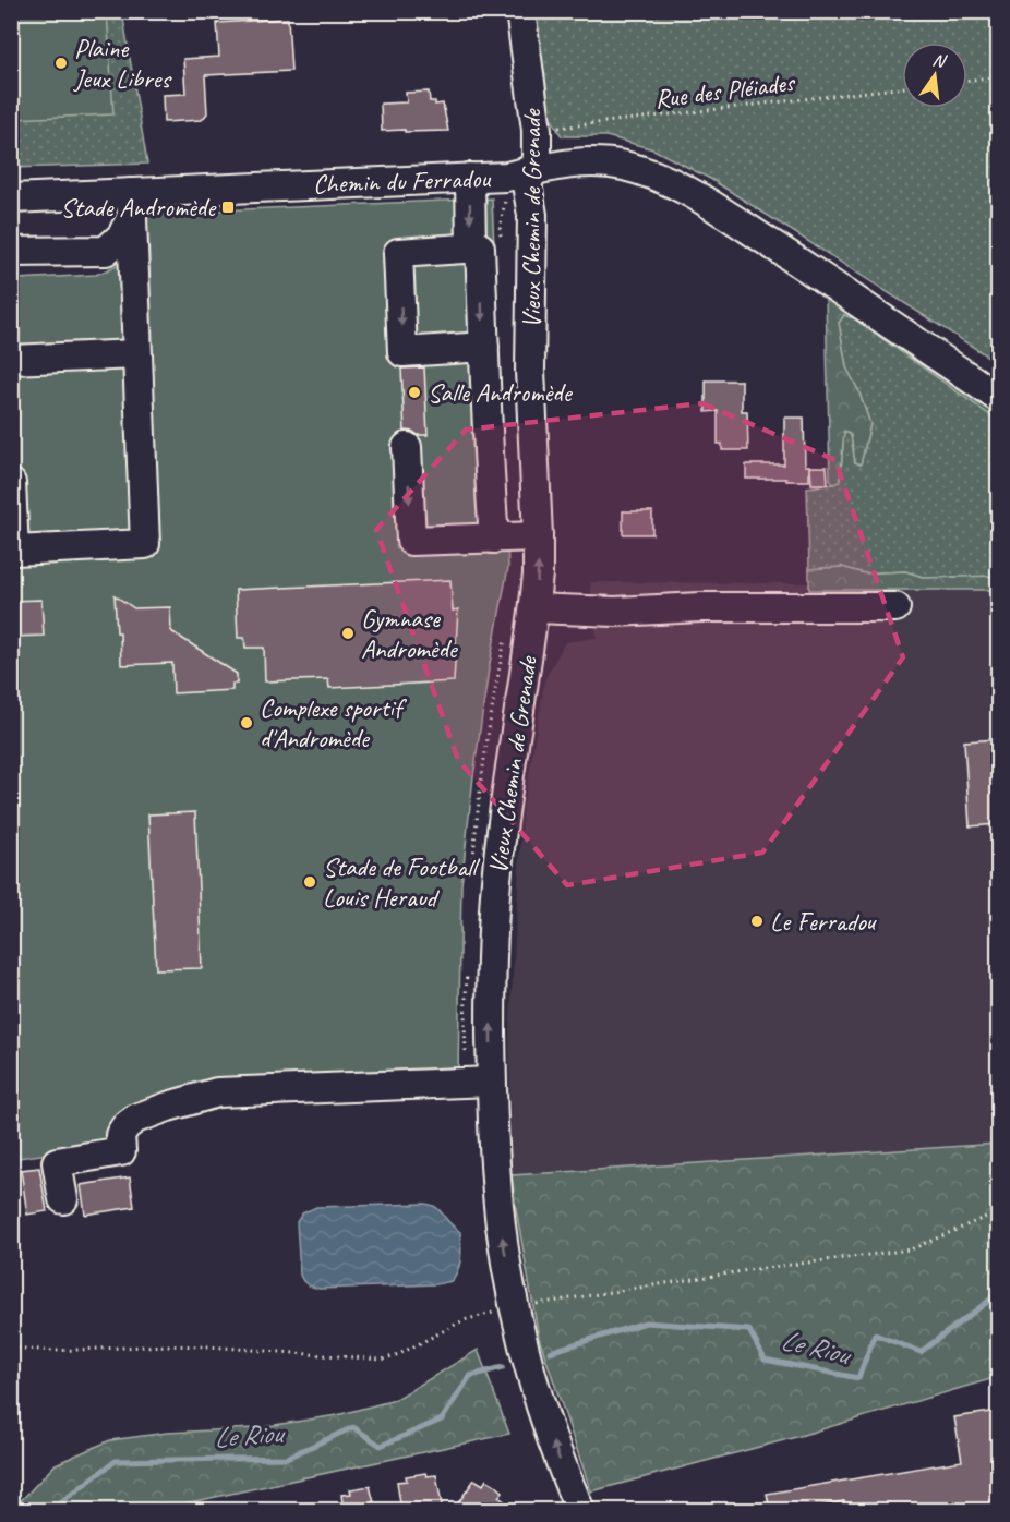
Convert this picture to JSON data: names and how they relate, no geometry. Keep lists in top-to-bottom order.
{
  "streets": {
    "street": ["Chemin du Ferradou", "Vieux Chemin de Grenade"],
    "path": ["Rue des Pléiades"]
  },
  "crossings": [
    ["Rue des Pléiades", "Vieux Chemin de Grenade"],
    ["Chemin du Ferradou", "Vieux Chemin de Grenade"]
  ],
  "one_way": ["Vieux Chemin de Grenade"],
  "water": ["Le Riou"],
  "places": {
    "other": [
      "Plaine Jeux Libres",
      "Salle Andromède",
      "Gymnase Andromède",
      "Complexe sportif d'Andromède",
      "Stade de Football Louis Heraud",
      "Le Ferradou"
    ],
    "transit": ["Stade Andromède"]
  },
  "north": "top"
}
